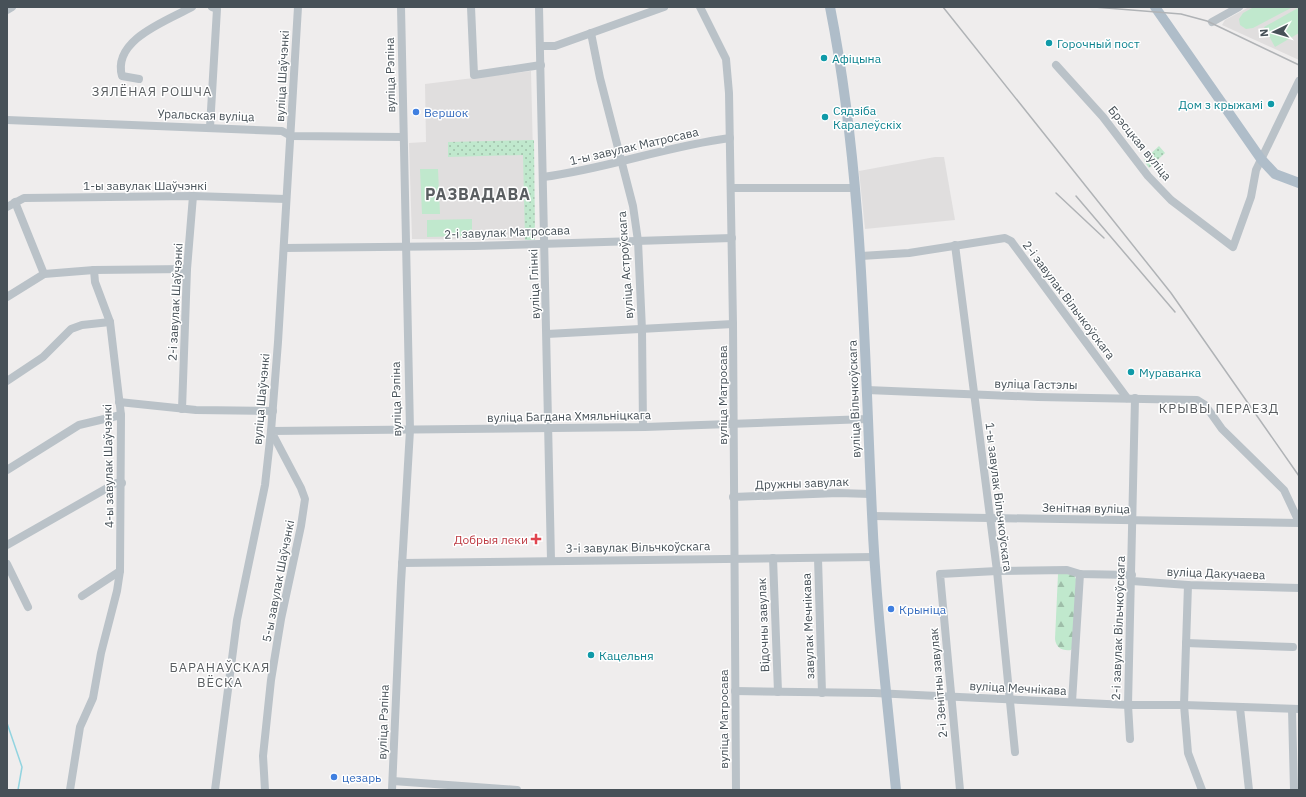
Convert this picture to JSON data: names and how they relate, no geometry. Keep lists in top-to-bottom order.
{
  "streets": {
    "main road": ["вуліца Вільчкоўскага"],
    "street": [
      "вуліца Рэпіна",
      "вуліца Шаўчэнкі",
      "Уральская вуліца",
      "Брэсцкая вуліца",
      "1-ы завулак Матросава",
      "1-ы завулак Шаўчэнкі",
      "2-і завулак Матросава",
      "вуліца Астроўскага",
      "вуліца Глінкі",
      "2-і завулак Вільчкоўскага",
      "2-і завулак Шаўчэнкі",
      "вуліца Гастэлы",
      "вуліца Матросава",
      "вуліца Багдана Хмяльніцкага",
      "4-ы завулак Шаўчэнкі",
      "Дружны завулак",
      "1-ы завулак Вільчкоўскага",
      "Зенітная вуліца",
      "3-і завулак Вільчкоўскага",
      "вуліца Дакучаева",
      "5-ы завулак Шаўчэнкі",
      "Відочны завулак",
      "завулак Мечнікава",
      "2-і Зенітны завулак",
      "вуліца Мечнікава"
    ]
  },
  "crossings": [
    ["вуліца Рэпіна", "Уральская вуліца"],
    ["вуліца Рэпіна", "2-і завулак Матросава"],
    ["вуліца Рэпіна", "вуліца Багдана Хмяльніцкага"],
    ["вуліца Рэпіна", "3-і завулак Вільчкоўскага"],
    ["вуліца Шаўчэнкі", "Уральская вуліца"],
    ["вуліца Шаўчэнкі", "1-ы завулак Шаўчэнкі"],
    ["вуліца Шаўчэнкі", "2-і завулак Матросава"],
    ["вуліца Шаўчэнкі", "вуліца Багдана Хмяльніцкага"],
    ["вуліца Шаўчэнкі", "5-ы завулак Шаўчэнкі"],
    ["1-ы завулак Матросава", "вуліца Астроўскага"],
    ["1-ы завулак Матросава", "вуліца Глінкі"],
    ["1-ы завулак Матросава", "вуліца Матросава"],
    ["1-ы завулак Шаўчэнкі", "2-і завулак Шаўчэнкі"],
    ["2-і завулак Матросава", "вуліца Астроўскага"],
    ["2-і завулак Матросава", "вуліца Глінкі"],
    ["2-і завулак Матросава", "вуліца Матросава"],
    ["вуліца Астроўскага", "вуліца Багдана Хмяльніцкага"],
    ["вуліца Глінкі", "вуліца Багдана Хмяльніцкага"],
    ["вуліца Глінкі", "3-і завулак Вільчкоўскага"],
    ["2-і завулак Вільчкоўскага", "вуліца Гастэлы"],
    ["2-і завулак Вільчкоўскага", "вуліца Вільчкоўскага"],
    ["2-і завулак Вільчкоўскага", "1-ы завулак Вільчкоўскага"],
    ["2-і завулак Вільчкоўскага", "Зенітная вуліца"],
    ["2-і завулак Вільчкоўскага", "вуліца Дакучаева"],
    ["2-і завулак Вільчкоўскага", "вуліца Мечнікава"],
    ["вуліца Гастэлы", "вуліца Вільчкоўскага"],
    ["вуліца Гастэлы", "1-ы завулак Вільчкоўскага"],
    ["вуліца Гастэлы", "Зенітная вуліца"],
    ["вуліца Матросава", "вуліца Багдана Хмяльніцкага"],
    ["вуліца Матросава", "Дружны завулак"],
    ["вуліца Матросава", "3-і завулак Вільчкоўскага"],
    ["вуліца Матросава", "вуліца Мечнікава"],
    ["вуліца Вільчкоўскага", "вуліца Багдана Хмяльніцкага"],
    ["вуліца Вільчкоўскага", "Дружны завулак"],
    ["вуліца Вільчкоўскага", "Зенітная вуліца"],
    ["вуліца Вільчкоўскага", "3-і завулак Вільчкоўскага"],
    ["вуліца Вільчкоўскага", "вуліца Мечнікава"],
    ["вуліца Багдана Хмяльніцкага", "5-ы завулак Шаўчэнкі"],
    ["1-ы завулак Вільчкоўскага", "Зенітная вуліца"],
    ["1-ы завулак Вільчкоўскага", "вуліца Дакучаева"],
    ["1-ы завулак Вільчкоўскага", "вуліца Мечнікава"],
    ["3-і завулак Вільчкоўскага", "Відочны завулак"],
    ["3-і завулак Вільчкоўскага", "завулак Мечнікава"],
    ["вуліца Дакучаева", "2-і Зенітны завулак"],
    ["Відочны завулак", "вуліца Мечнікава"],
    ["завулак Мечнікава", "вуліца Мечнікава"],
    ["2-і Зенітны завулак", "вуліца Мечнікава"]
  ],
  "districts": [
    "ЗЯЛЁНАЯ РОШЧА",
    "РАЗВАДАВА",
    "КРЫВЫ ПЕРАЕЗД",
    "БАРАНАЎСКАЯ ВЁСКА"
  ],
  "places": {
    "other": [
      "Горочный пост",
      "Афіцына",
      "Дом з крыжамі",
      "Вершок",
      "Сядзіба Каралеўскіх",
      "Мураванка",
      "Крыніца",
      "Кацельня",
      "цезарь"
    ],
    "health": ["Добрыя леки"]
  },
  "north": "left"
}
